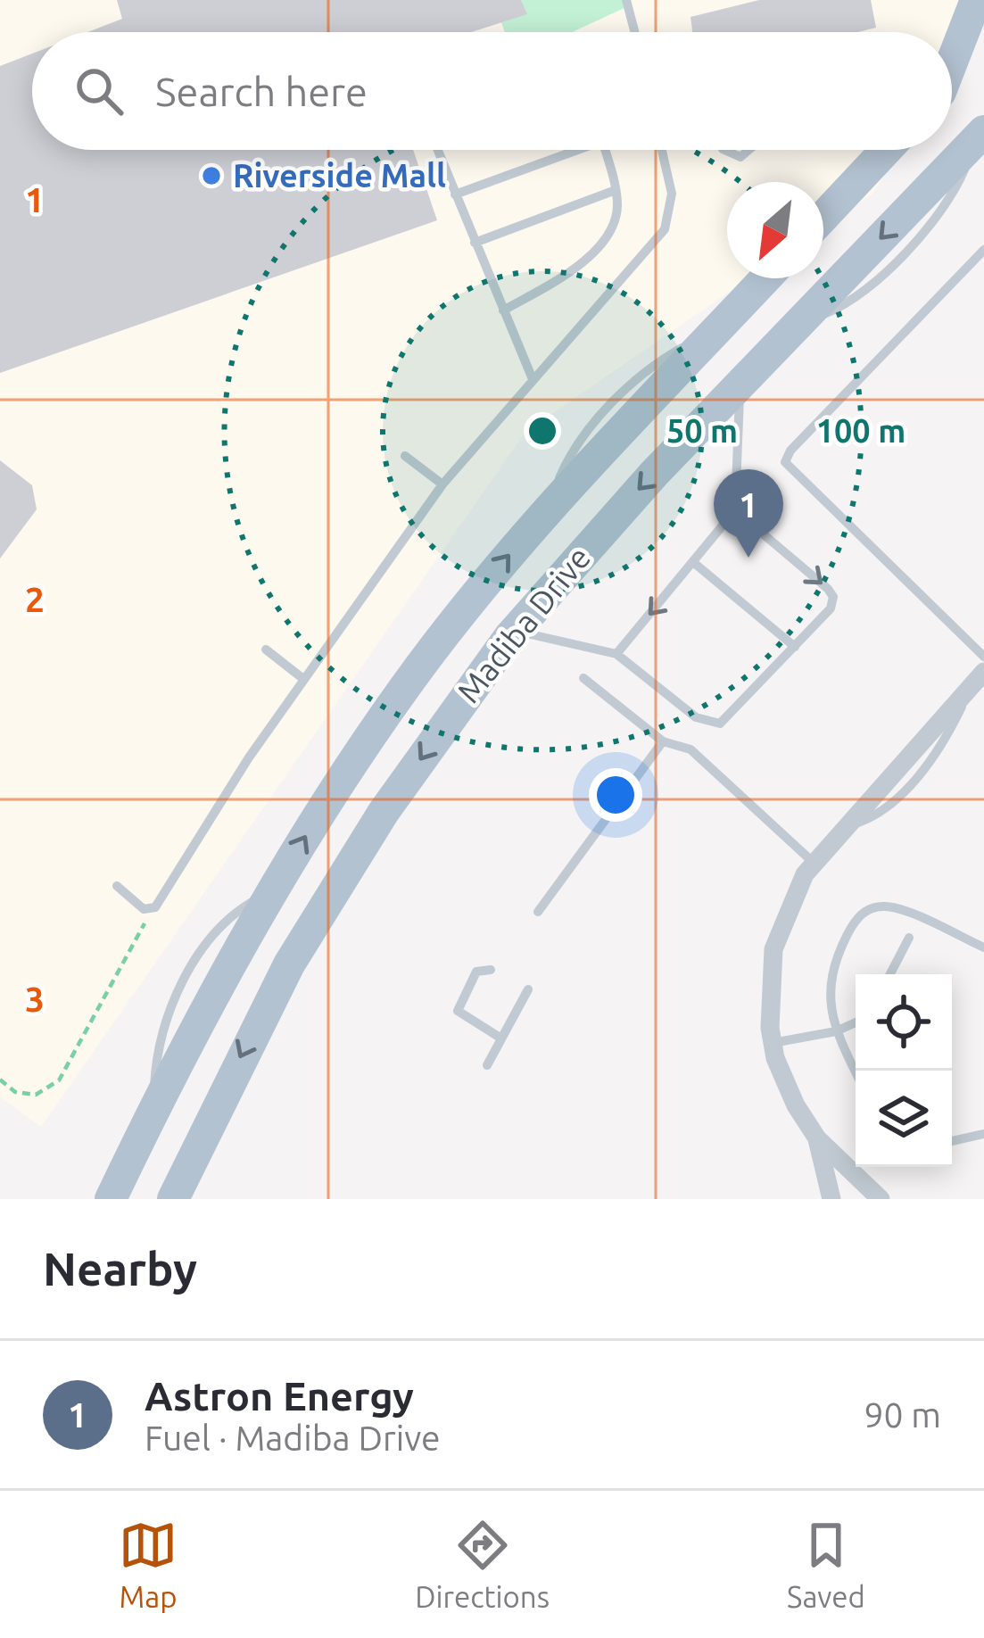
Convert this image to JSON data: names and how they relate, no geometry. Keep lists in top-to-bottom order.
{
  "streets": {
    "main road": ["Madiba Drive"]
  },
  "places": ["Riverside Mall"],
  "north": "bottom left",
  "page": {
    "search": "Search here",
    "pins": "1",
    "heading": "Nearby",
    "list": [
      {
        "mark": "1",
        "name": "Astron Energy",
        "note": "Fuel · Madiba Drive",
        "value": "90 m"
      }
    ],
    "nav": ["Map", "Directions", "Saved"]
  },
  "grid": {
    "rows": ["1", "2", "3"]
  },
  "rings": ["50 m", "100 m"]
}
